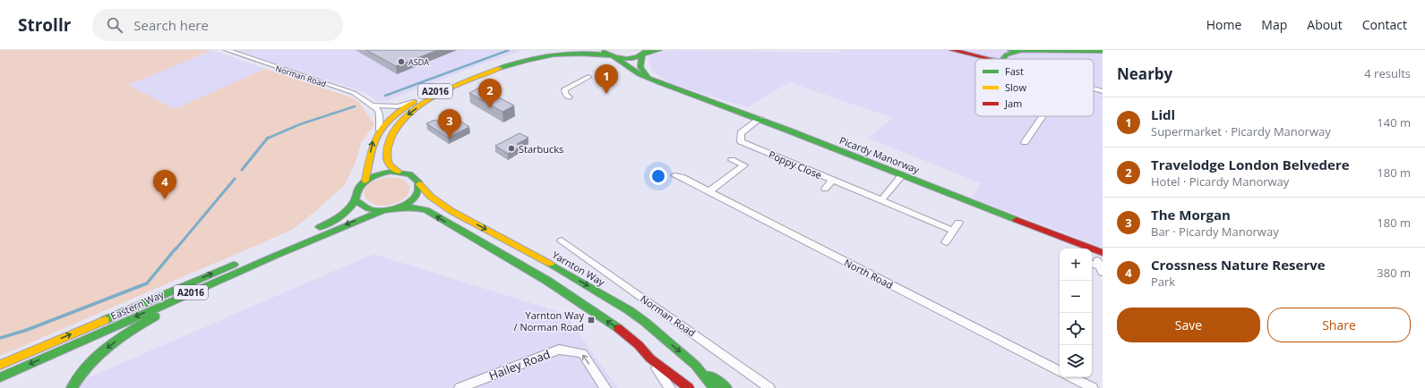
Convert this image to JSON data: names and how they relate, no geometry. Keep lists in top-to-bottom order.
{
  "streets": {
    "main road": [
      "A2016",
      "Picardy Manorway",
      "Yarnton Way",
      "Eastern Way"
    ],
    "street": [
      "Norman Road",
      "Poppy Close",
      "North Road",
      "Hailey Road"
    ]
  },
  "crossings": [
    ["Norman Road", "A2016"],
    ["A2016", "Picardy Manorway"],
    ["A2016", "Yarnton Way"],
    ["A2016", "Eastern Way"],
    ["Picardy Manorway", "Poppy Close"],
    ["Yarnton Way", "Eastern Way"]
  ],
  "one_way": ["Hailey Road"],
  "places": {
    "other": ["ASDA", "Starbucks"],
    "transit": ["Yarnton Way / Norman Road"]
  },
  "legend": ["Fast", "Slow", "Jam"],
  "page": {
    "header": "Strollr",
    "search": "Search here",
    "nav": [
      "Home",
      "Map",
      "About",
      "Contact"
    ],
    "heading": ["Nearby", "4 results"],
    "pins": [
      "1",
      "2",
      "3",
      "4"
    ],
    "list": [
      {
        "mark": "1",
        "name": "Lidl",
        "note": "Supermarket · Picardy Manorway",
        "value": "140 m"
      },
      {
        "mark": "2",
        "name": "Travelodge London Belvedere",
        "note": "Hotel · Picardy Manorway",
        "value": "180 m"
      },
      {
        "mark": "3",
        "name": "The Morgan",
        "note": "Bar · Picardy Manorway",
        "value": "180 m"
      },
      {
        "mark": "4",
        "name": "Crossness Nature Reserve",
        "note": "Park",
        "value": "380 m"
      }
    ],
    "map_buttons": ["+", "−"],
    "buttons": ["Save", "Share"]
  }
}
